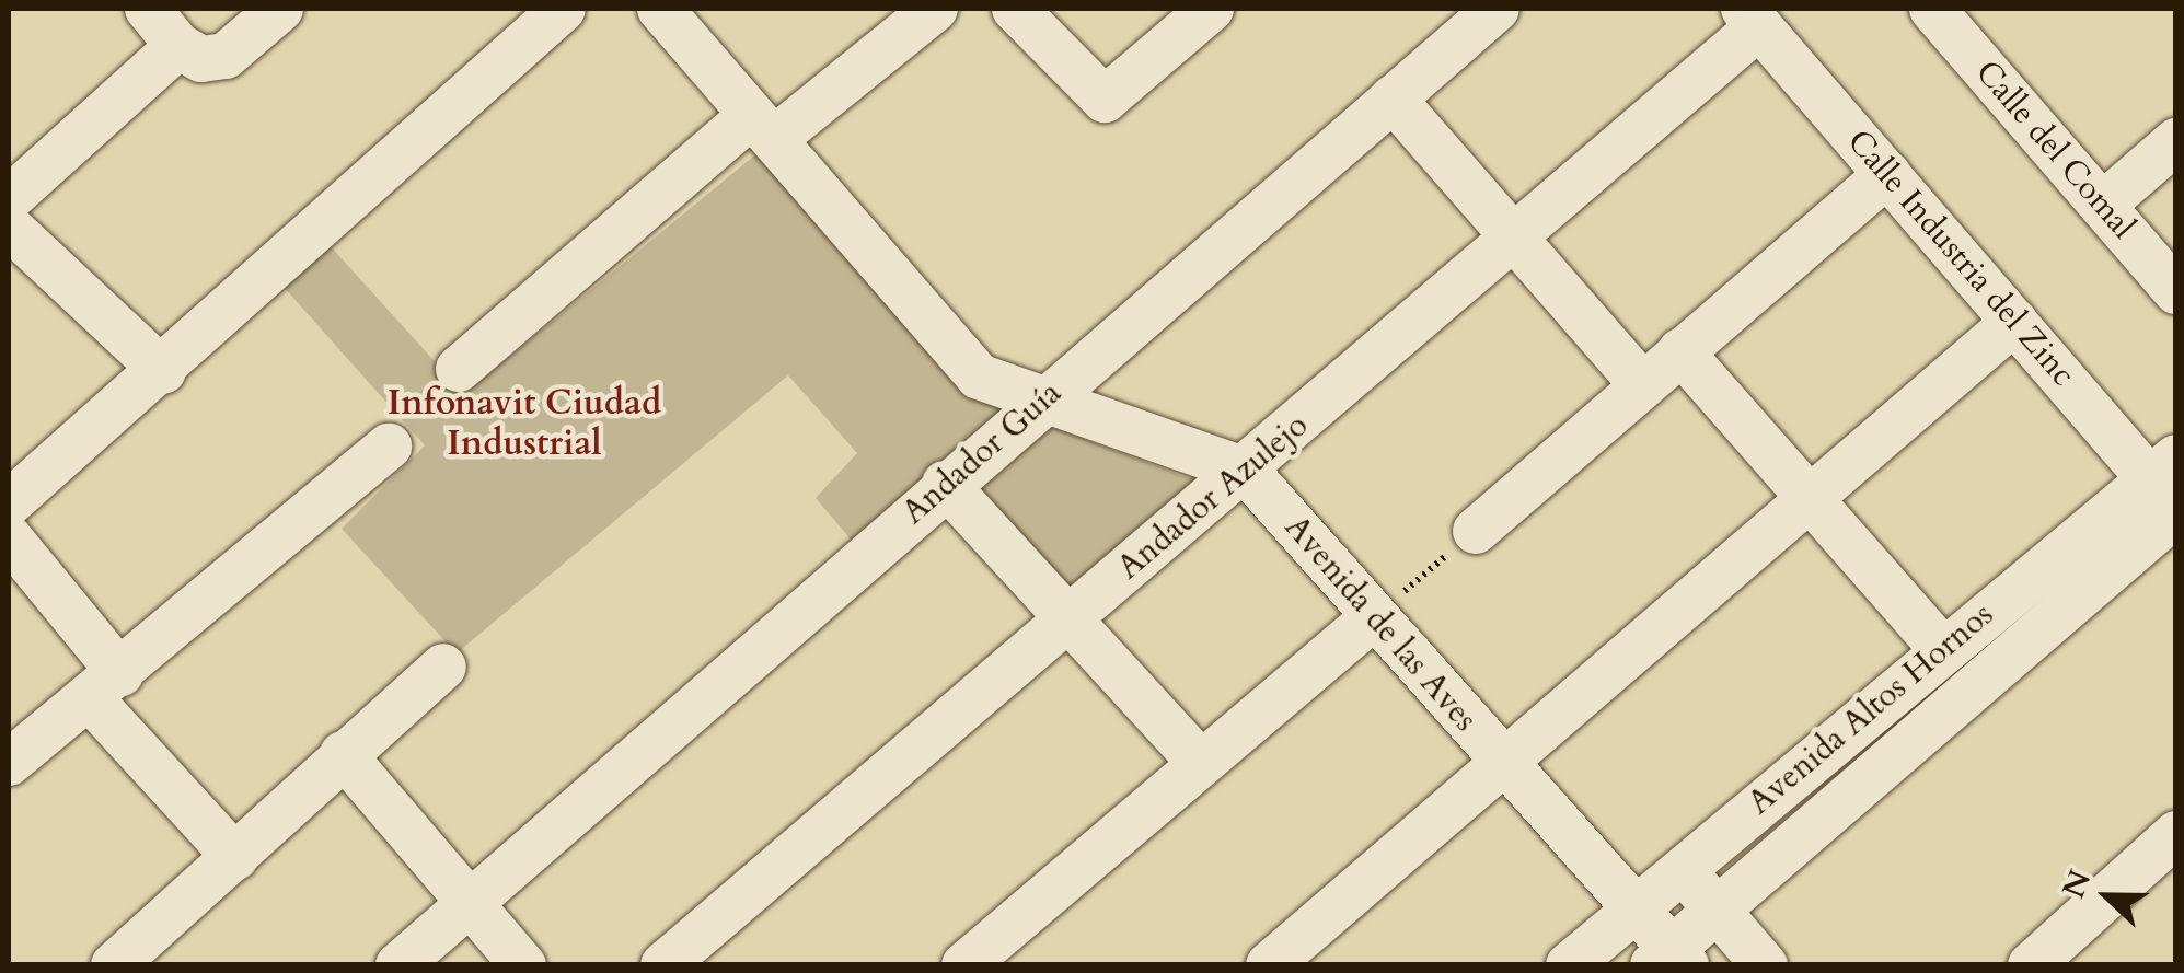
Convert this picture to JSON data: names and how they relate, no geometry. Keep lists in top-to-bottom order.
{
  "streets": {
    "street": [
      "Calle del Comal",
      "Calle Industria del Zinc",
      "Andador Guía",
      "Andador Azulejo",
      "Avenida de las Aves",
      "Avenida Altos Hornos"
    ]
  },
  "crossings": [
    ["Calle Industria del Zinc", "Andador Azulejo"],
    ["Calle Industria del Zinc", "Avenida Altos Hornos"],
    ["Andador Guía", "Avenida de las Aves"],
    ["Andador Azulejo", "Avenida de las Aves"],
    ["Avenida de las Aves", "Avenida Altos Hornos"]
  ],
  "districts": ["Infonavit Ciudad Industrial"],
  "north": "left"
}
